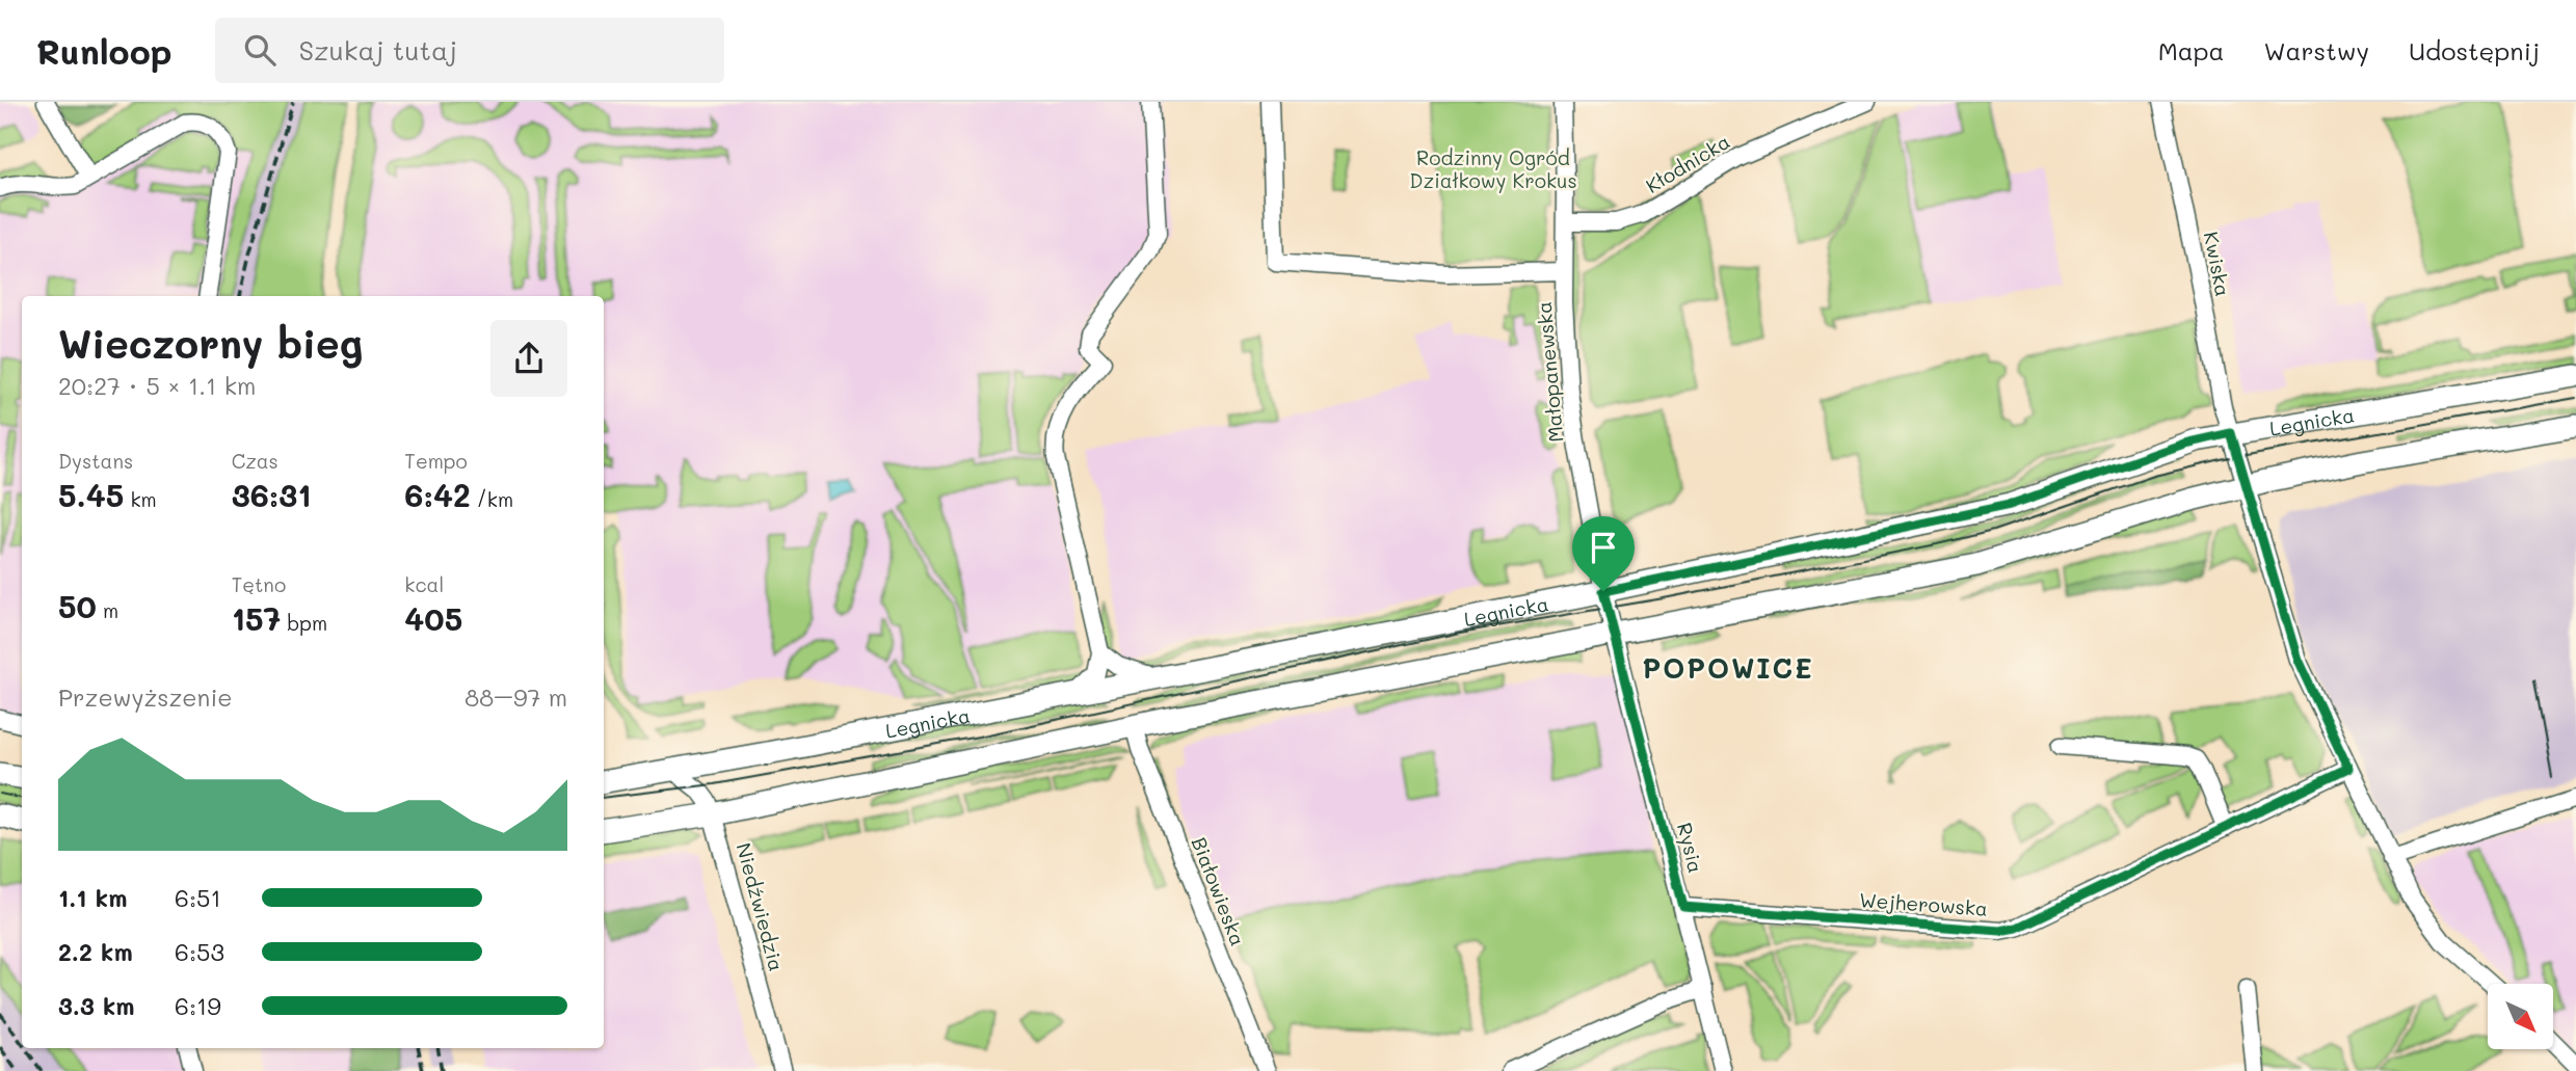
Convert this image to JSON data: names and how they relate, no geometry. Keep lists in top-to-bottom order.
{
  "streets": {
    "main road": ["Legnicka"],
    "street": [
      "Kłodnicka",
      "Kwiska",
      "Małopanewska",
      "Rysia",
      "Białowieska",
      "Wejherowska",
      "Niedźwiedzia"
    ]
  },
  "crossings": [
    ["Kłodnicka", "Małopanewska"],
    ["Kwiska", "Legnicka"],
    ["Małopanewska", "Legnicka"],
    ["Małopanewska", "Rysia"],
    ["Legnicka", "Niedźwiedzia"],
    ["Rysia", "Wejherowska"]
  ],
  "districts": ["POPOWICE"],
  "parks": ["Rodzinny Ogród Działkowy Krokus"],
  "north": "bottom right",
  "page": {
    "header": "Runloop",
    "search": "Szukaj tutaj",
    "nav": ["Mapa", "Warstwy", "Udostępnij"],
    "heading": ["Wieczorny bieg", "20:27 · 5 × 1.1 km"],
    "stats": [
      ["Dystans", "5.45 km"],
      ["Czas", "36:31"],
      ["Tempo", "6:42 /km"],
      ["50 m"],
      ["Tętno", "157 bpm"],
      ["kcal", "405"]
    ],
    "chart": ["Przewyższenie", "88–97 m"],
    "list": [
      {
        "name": "1.1 km",
        "note": "6:51"
      },
      {
        "name": "2.2 km",
        "note": "6:53"
      },
      {
        "name": "3.3 km",
        "note": "6:19"
      }
    ]
  }
}
